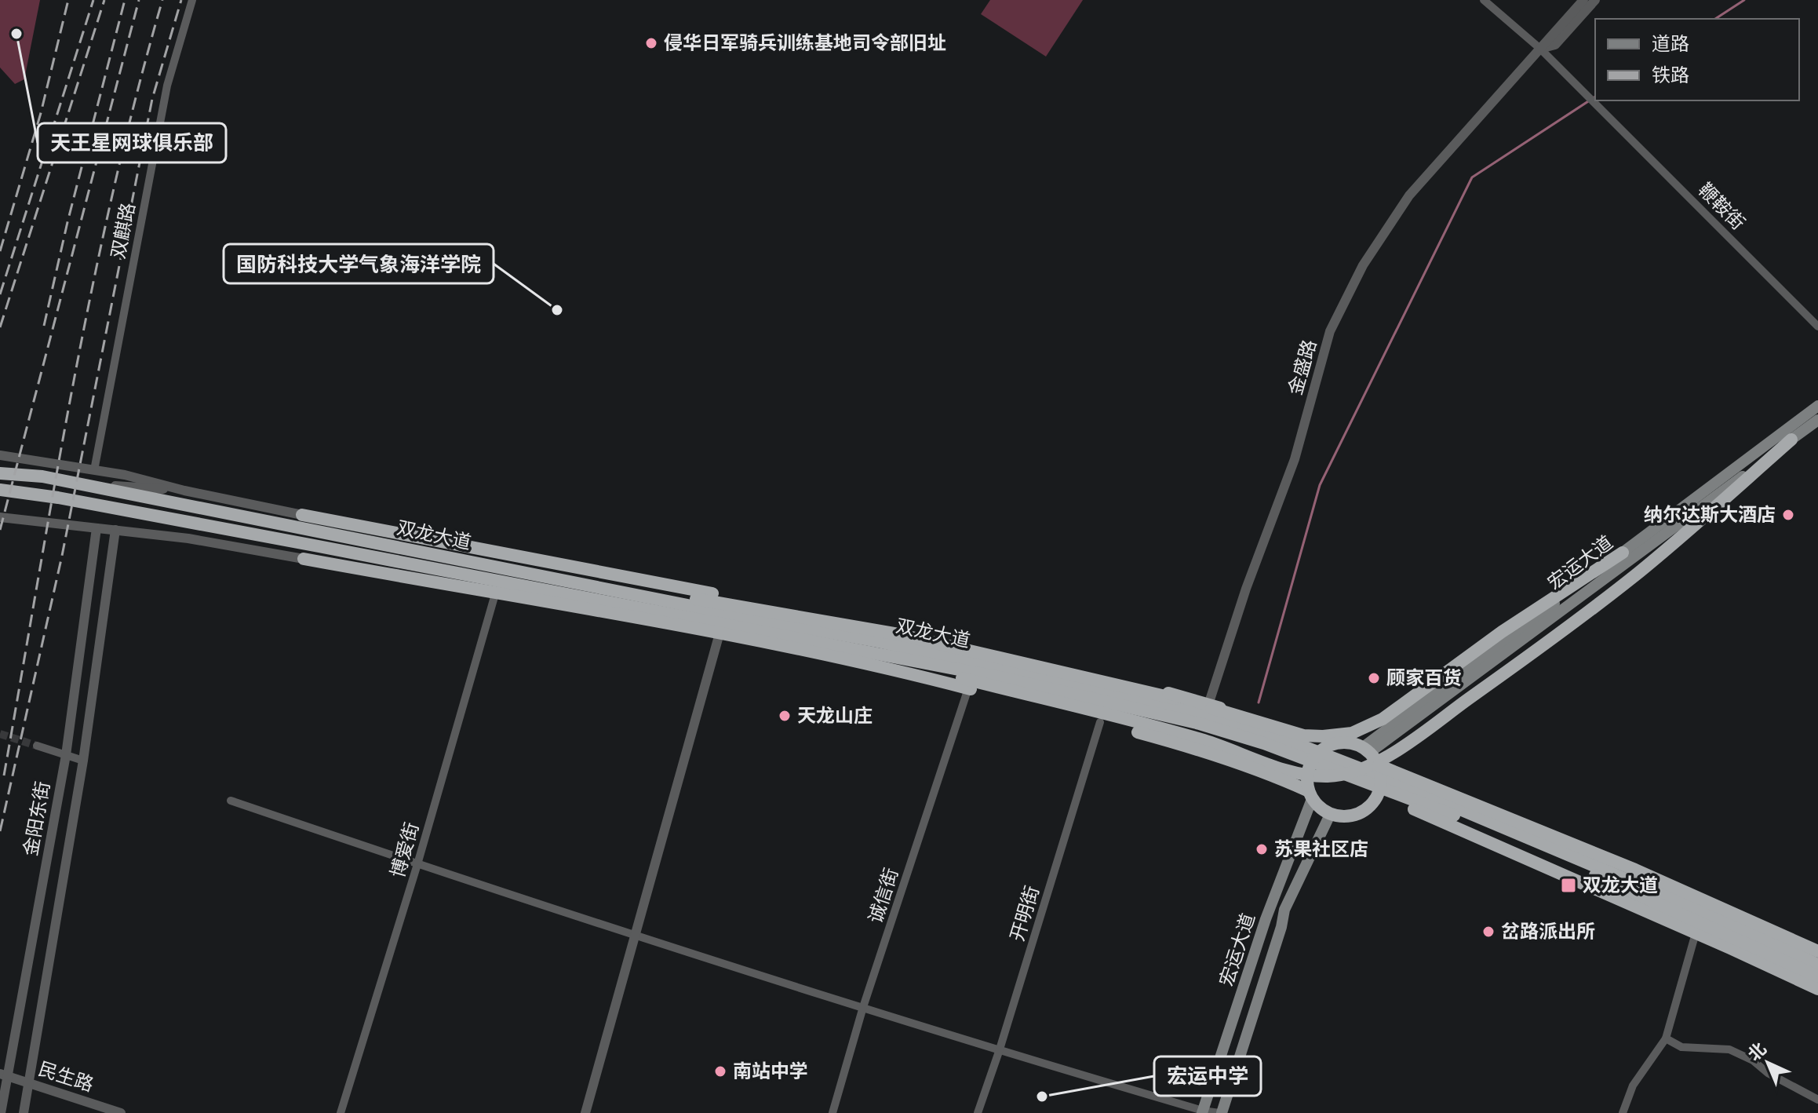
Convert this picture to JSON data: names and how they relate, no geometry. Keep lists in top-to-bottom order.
{
  "streets": {
    "highway": ["双龙大道"],
    "main road": ["宏运大道"],
    "street": [
      "鞭鞍街",
      "双麒路",
      "金盛路",
      "金阳东街",
      "博爱街",
      "诚信街",
      "开明街",
      "民生路"
    ]
  },
  "crossings": [
    ["鞭鞍街", "金盛路"],
    ["金盛路", "双龙大道"],
    ["双龙大道", "宏运大道"],
    ["金阳东街", "民生路"]
  ],
  "places": {
    "other": [
      "天王星网球俱乐部",
      "侵华日军骑兵训练基地司令部旧址",
      "国防科技大学气象海洋学院",
      "纳尔达斯大酒店",
      "顾家百货",
      "天龙山庄",
      "苏果社区店",
      "岔路派出所",
      "南站中学",
      "宏运中学"
    ],
    "transit": ["双龙大道"]
  },
  "legend": ["道路", "铁路"],
  "north": "top left"
}
